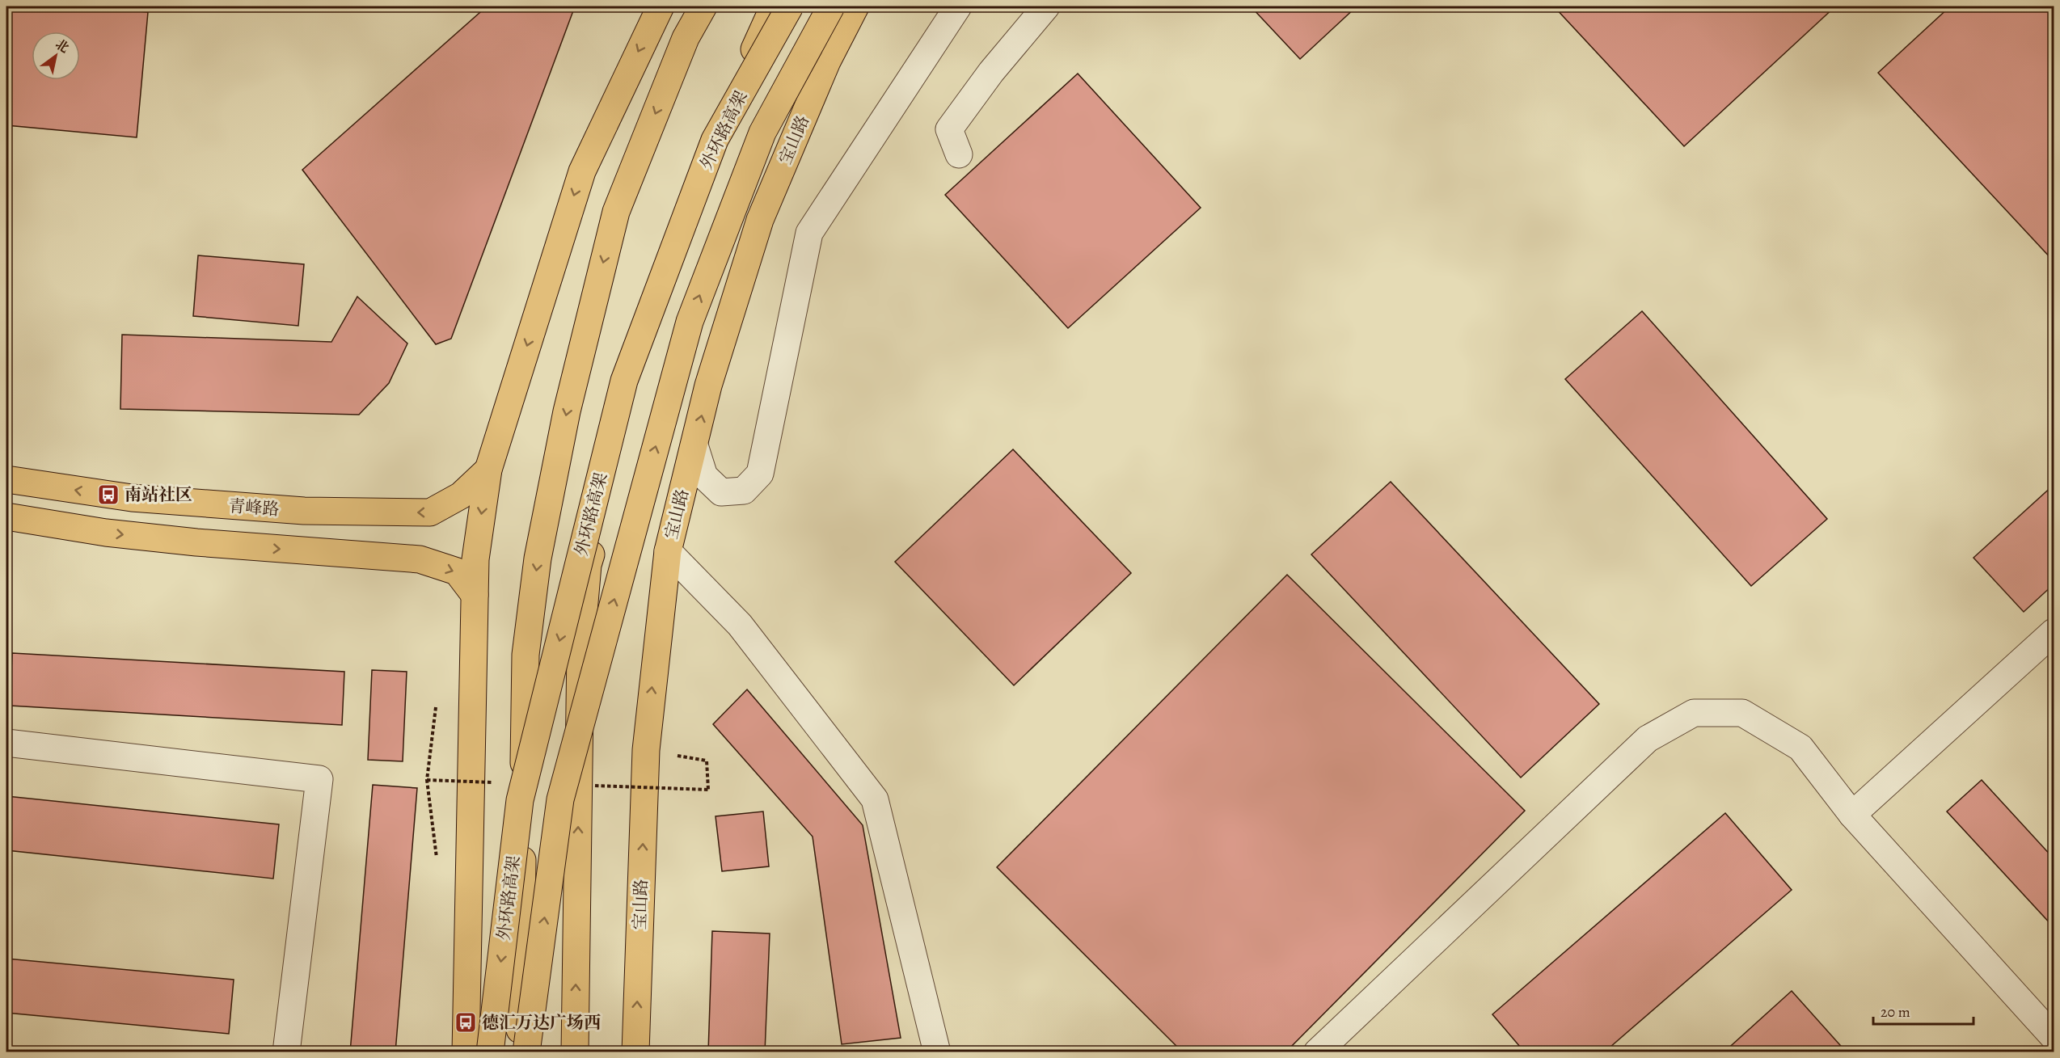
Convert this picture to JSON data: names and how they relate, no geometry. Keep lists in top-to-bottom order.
{
  "streets": {
    "main road": ["外环路高架", "宝山路", "青峰路"]
  },
  "places": {
    "bus stop": ["南站社区", "德汇万达广场西"]
  },
  "scale_bar": "20 m",
  "north": "top right"
}
